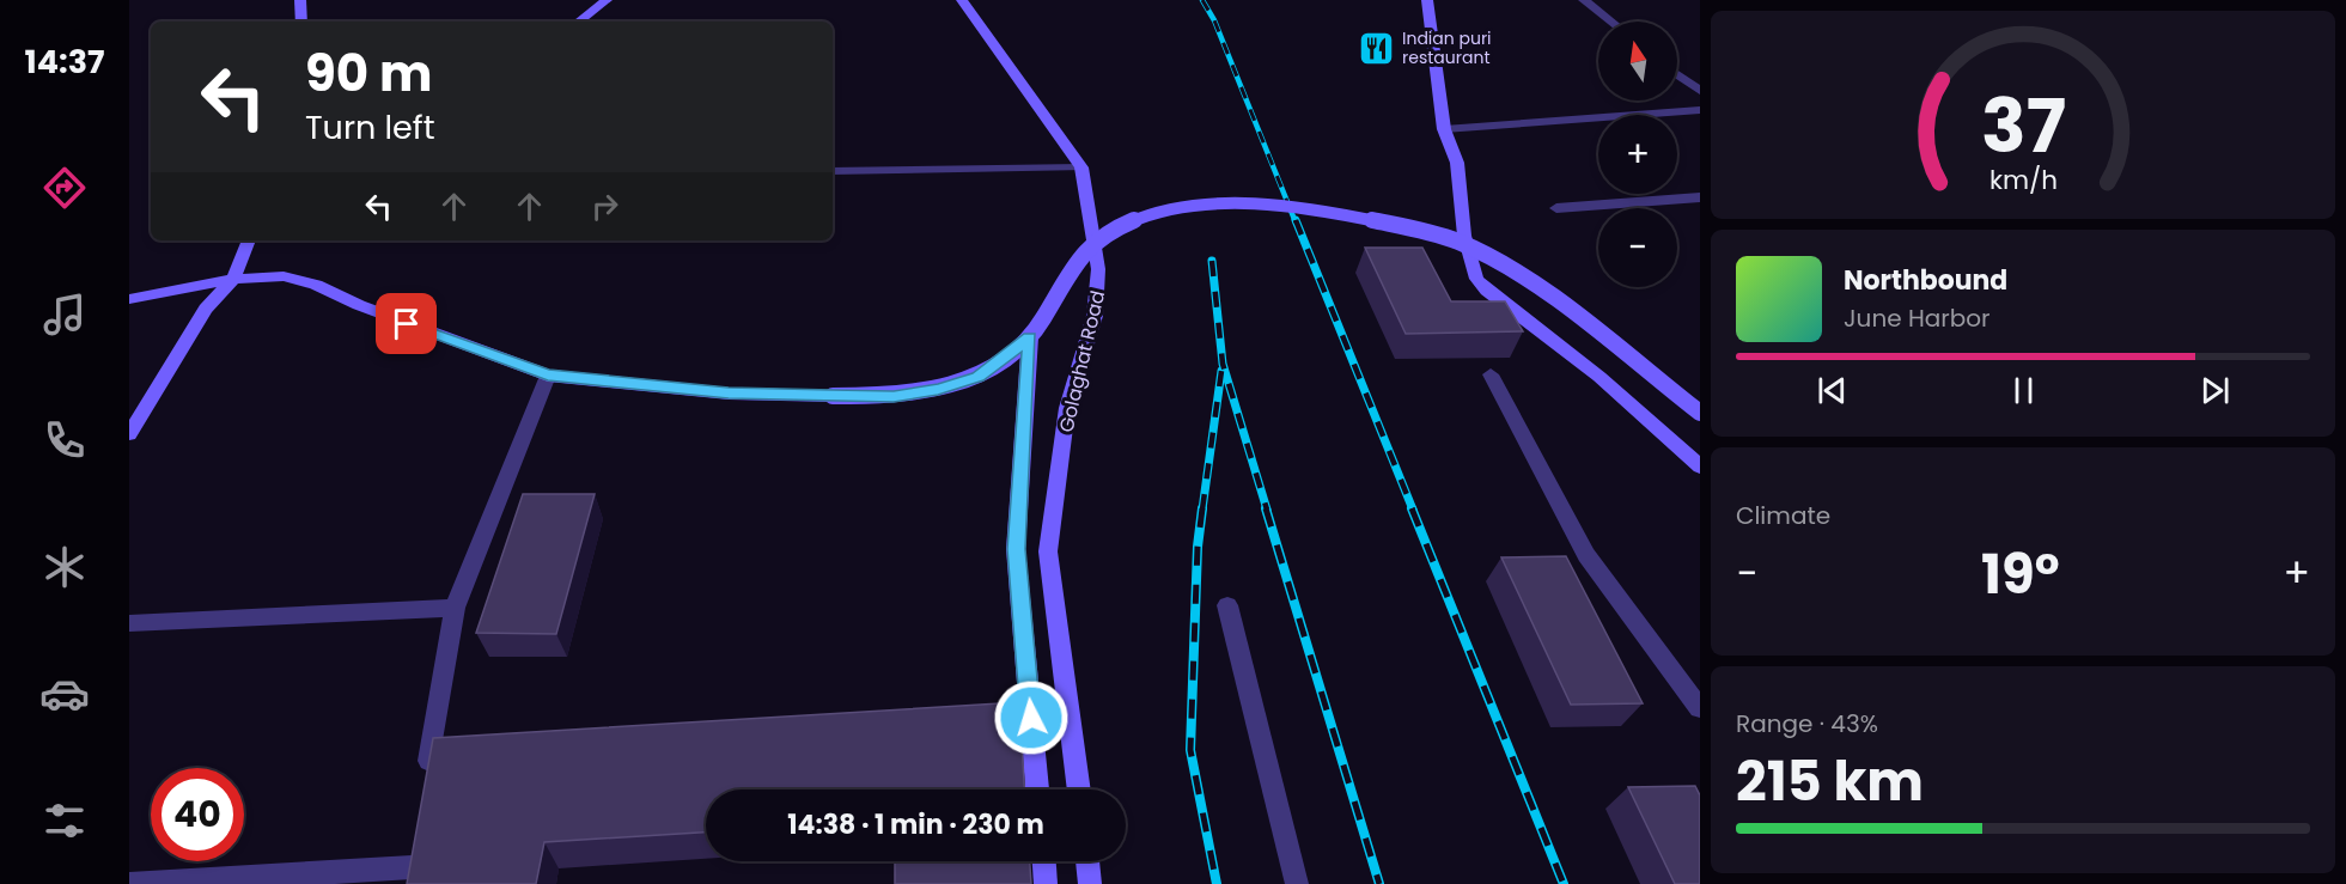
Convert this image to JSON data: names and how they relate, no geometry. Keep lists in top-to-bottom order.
{
  "streets": {
    "street": ["Golaghat Road"]
  },
  "places": {
    "restaurant": ["Indian puri restaurant"]
  },
  "north": "top",
  "page": {
    "tabs": "14:37",
    "map_buttons": ["+", "−"],
    "turn": ["90 m", "Turn left"],
    "song": ["Northbound", "June Harbor"],
    "tile": [
      "Climate",
      ["Range · 43%", "215 km"]
    ],
    "heat": ["−", "19°", "+"],
    "limit": "40",
    "trip": "14:38 · 1 min · 230 m",
    "gauge": ["37", "km/h"]
  }
}
